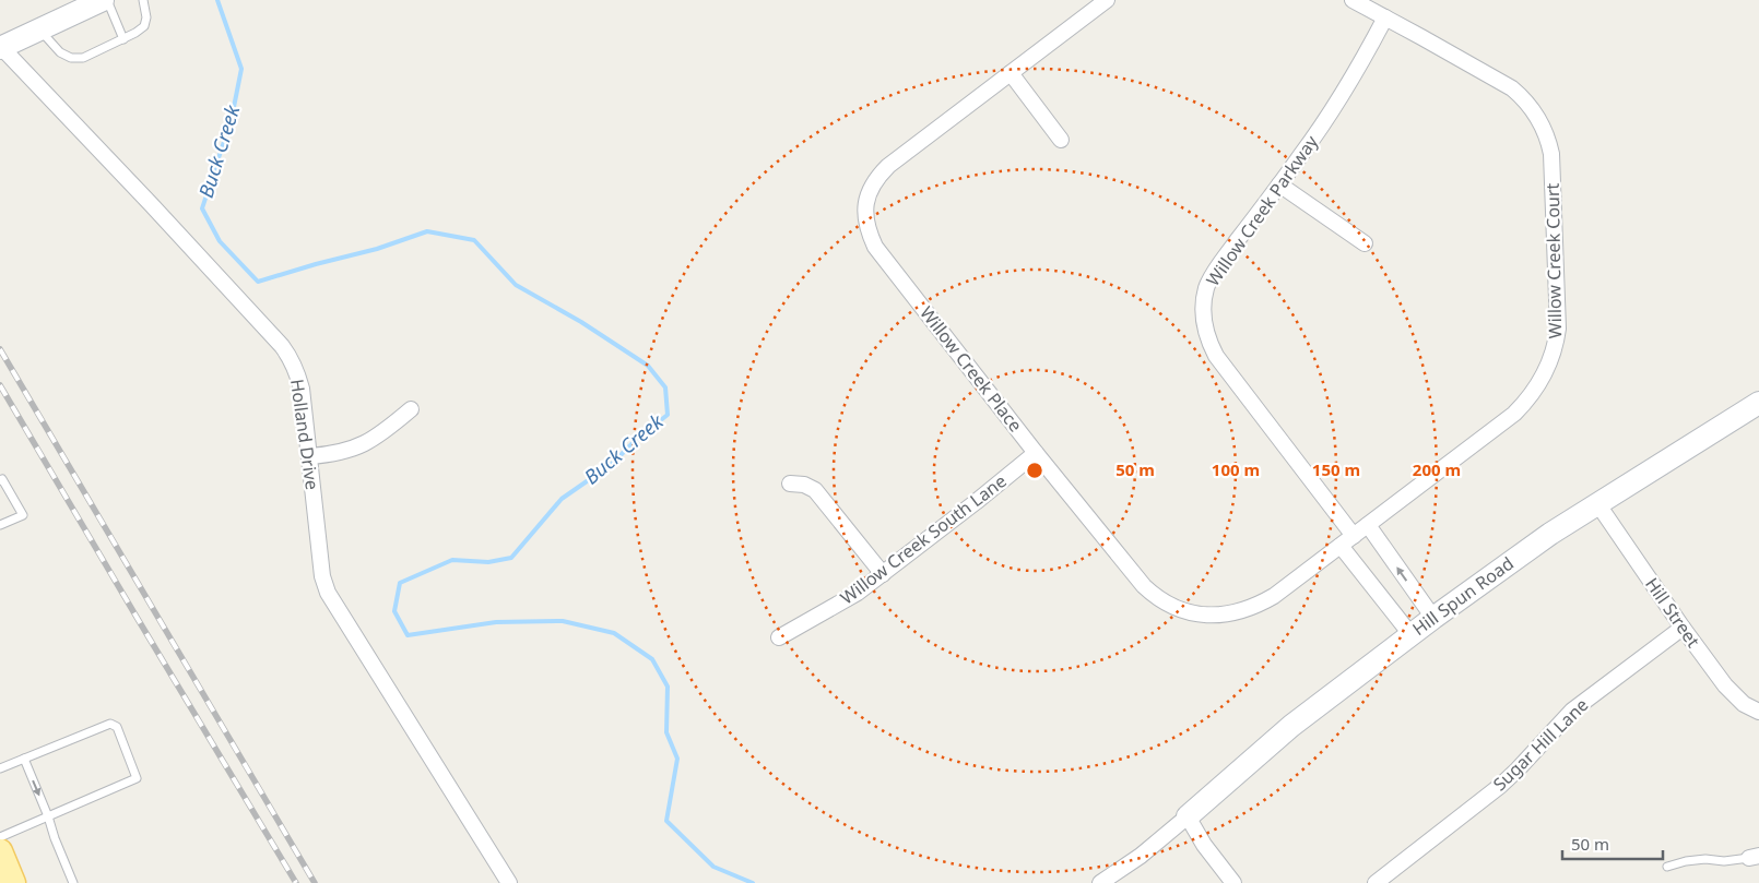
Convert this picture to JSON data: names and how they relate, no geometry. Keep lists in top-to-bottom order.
{
  "streets": {
    "street": [
      "Willow Creek Parkway",
      "Willow Creek Court",
      "Willow Creek Place",
      "Holland Drive",
      "Willow Creek South Lane",
      "Hill Spun Road",
      "Hill Street",
      "Sugar Hill Lane"
    ]
  },
  "crossings": [
    ["Willow Creek Parkway", "Willow Creek Court"],
    ["Willow Creek Parkway", "Willow Creek Place"],
    ["Willow Creek Court", "Willow Creek Place"],
    ["Willow Creek Place", "Willow Creek South Lane"],
    ["Hill Spun Road", "Hill Street"],
    ["Hill Street", "Sugar Hill Lane"]
  ],
  "water": ["Buck Creek"],
  "scale_bar": "50 m",
  "rings": [
    "50 m",
    "100 m",
    "150 m",
    "200 m"
  ]
}
